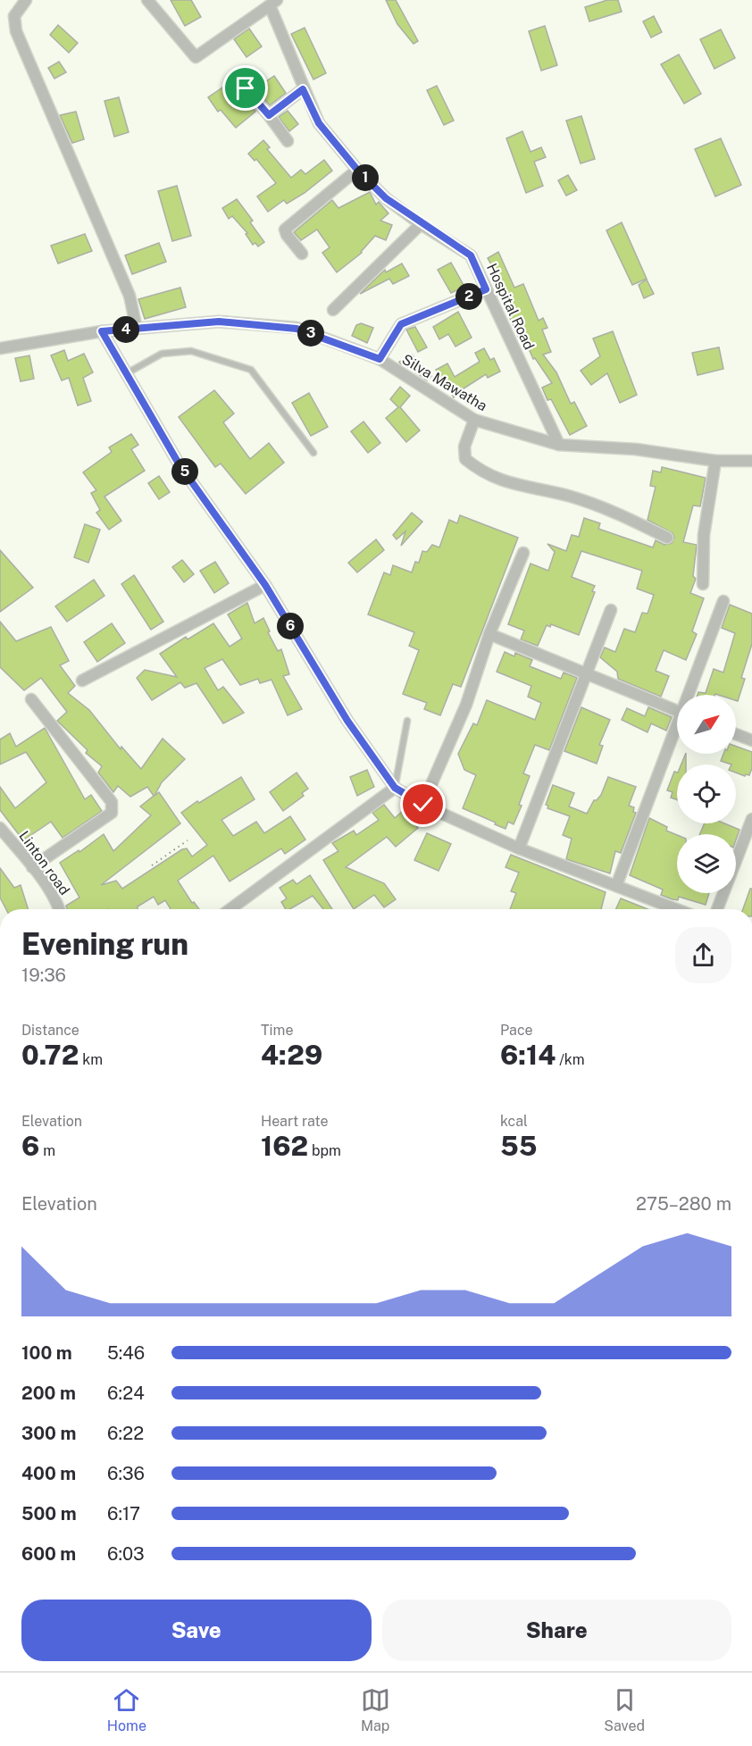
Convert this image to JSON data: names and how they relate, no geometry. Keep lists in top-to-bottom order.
{
  "streets": {
    "street": ["Hospital Road", "Silva Mawatha", "Linton road"]
  },
  "crossings": [
    ["Hospital Road", "Silva Mawatha"]
  ],
  "north": "top right",
  "page": {
    "pins": [
      "1",
      "2",
      "4",
      "3",
      "5",
      "6"
    ],
    "heading": ["Evening run", "19:36"],
    "stats": [
      ["Distance", "0.72 km"],
      ["Time", "4:29"],
      ["Pace", "6:14 /km"],
      ["Elevation", "6 m"],
      ["Heart rate", "162 bpm"],
      ["kcal", "55"]
    ],
    "chart": ["Elevation", "275–280 m"],
    "list": [
      {
        "name": "100 m",
        "note": "5:46"
      },
      {
        "name": "200 m",
        "note": "6:24"
      },
      {
        "name": "300 m",
        "note": "6:22"
      },
      {
        "name": "400 m",
        "note": "6:36"
      },
      {
        "name": "500 m",
        "note": "6:17"
      },
      {
        "name": "600 m",
        "note": "6:03"
      }
    ],
    "buttons": ["Save", "Share"],
    "tabs": ["Home", "Map", "Saved"]
  }
}
